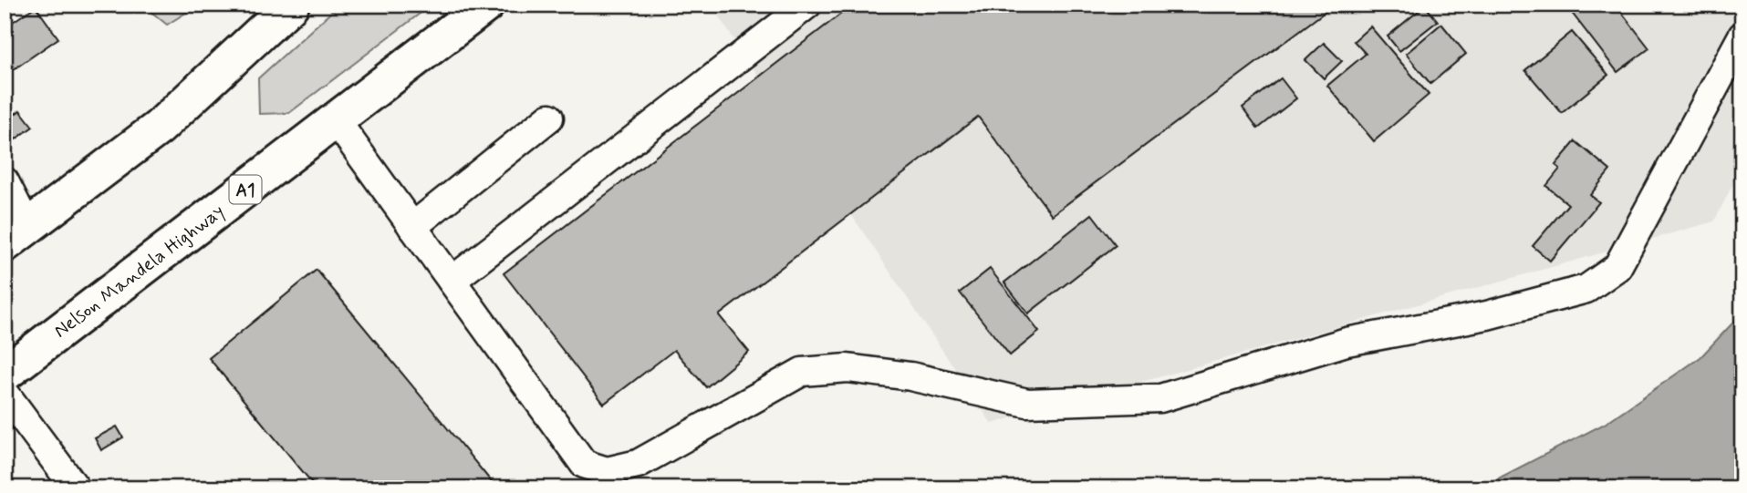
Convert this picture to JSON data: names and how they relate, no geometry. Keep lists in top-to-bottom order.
{
  "streets": {
    "highway": ["A1", "Nelson Mandela Highway"]
  }
}
